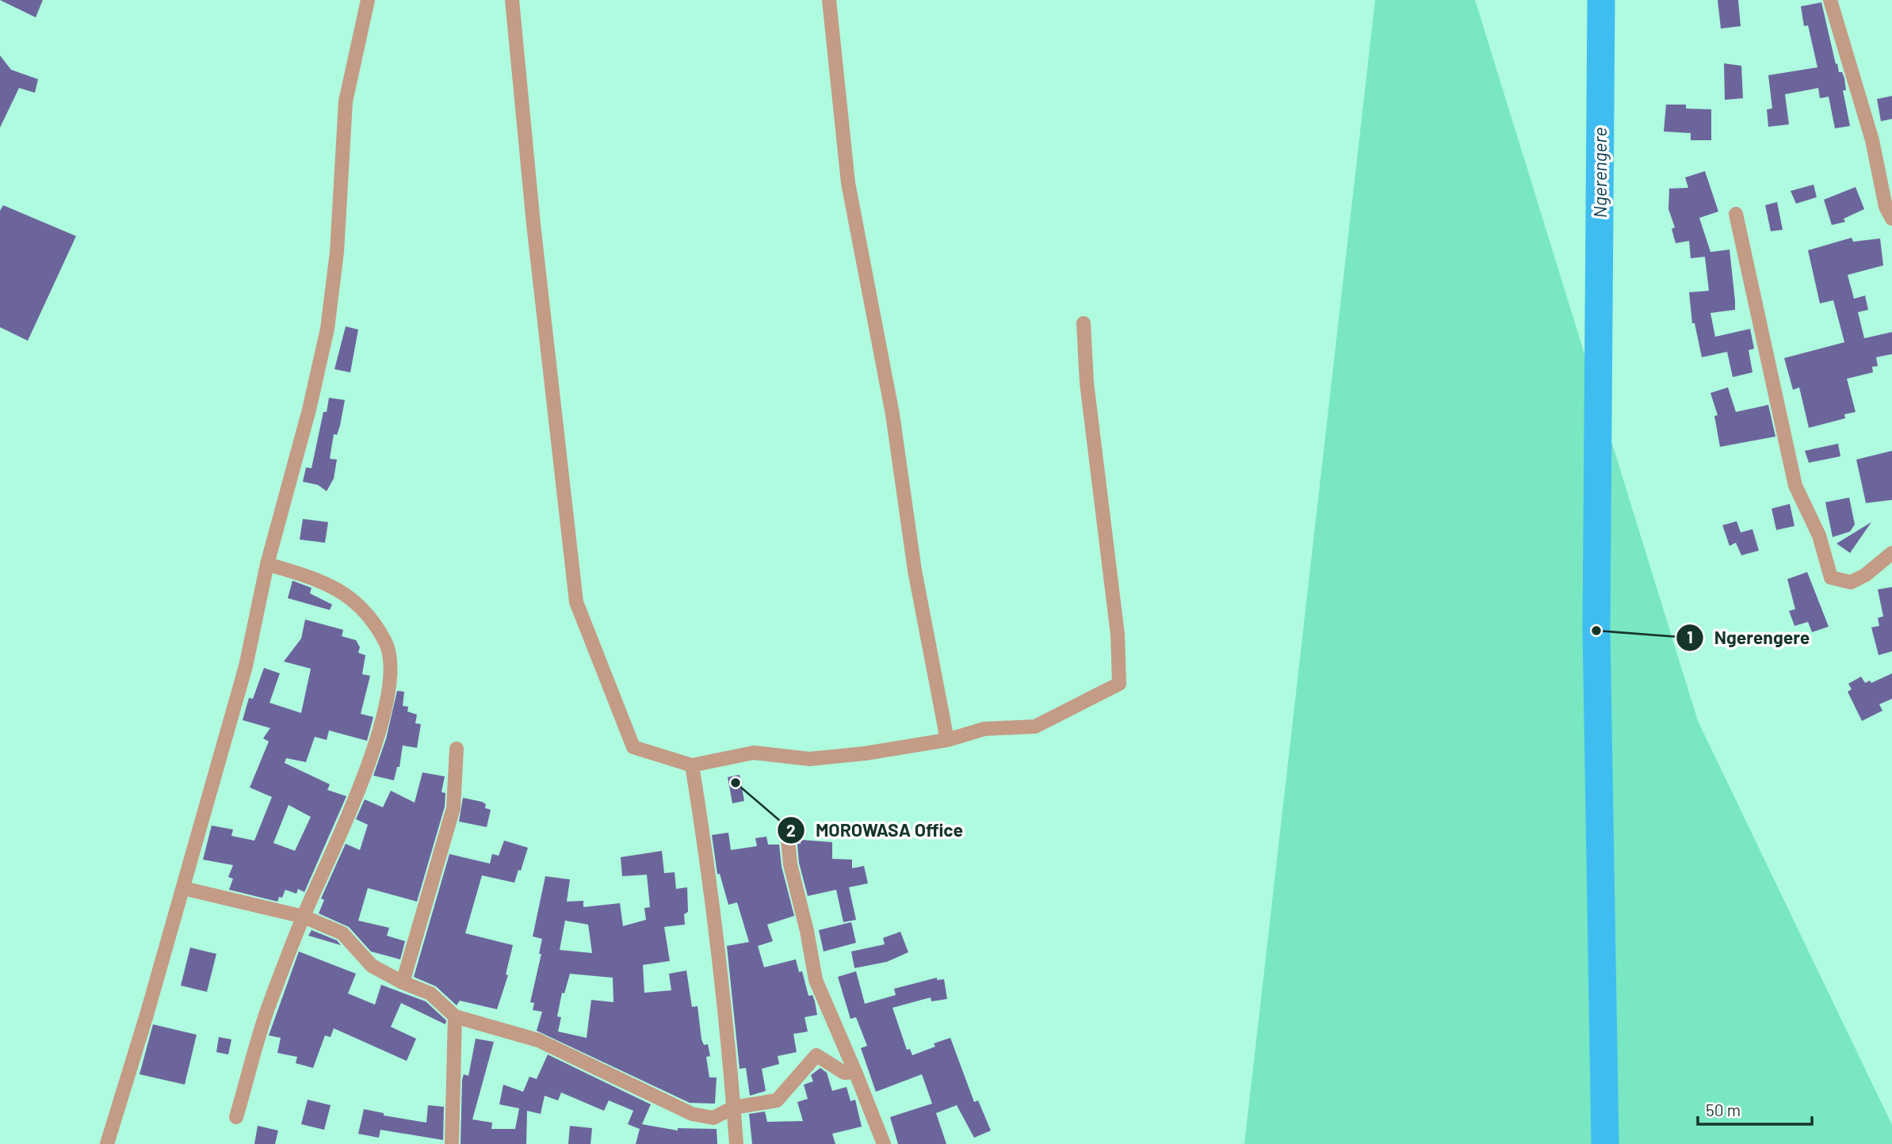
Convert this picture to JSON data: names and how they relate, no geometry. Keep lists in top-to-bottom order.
{
  "water": ["Ngerengere"],
  "places": ["Ngerengere", "MOROWASA Office"],
  "scale_bar": "50 m"
}
